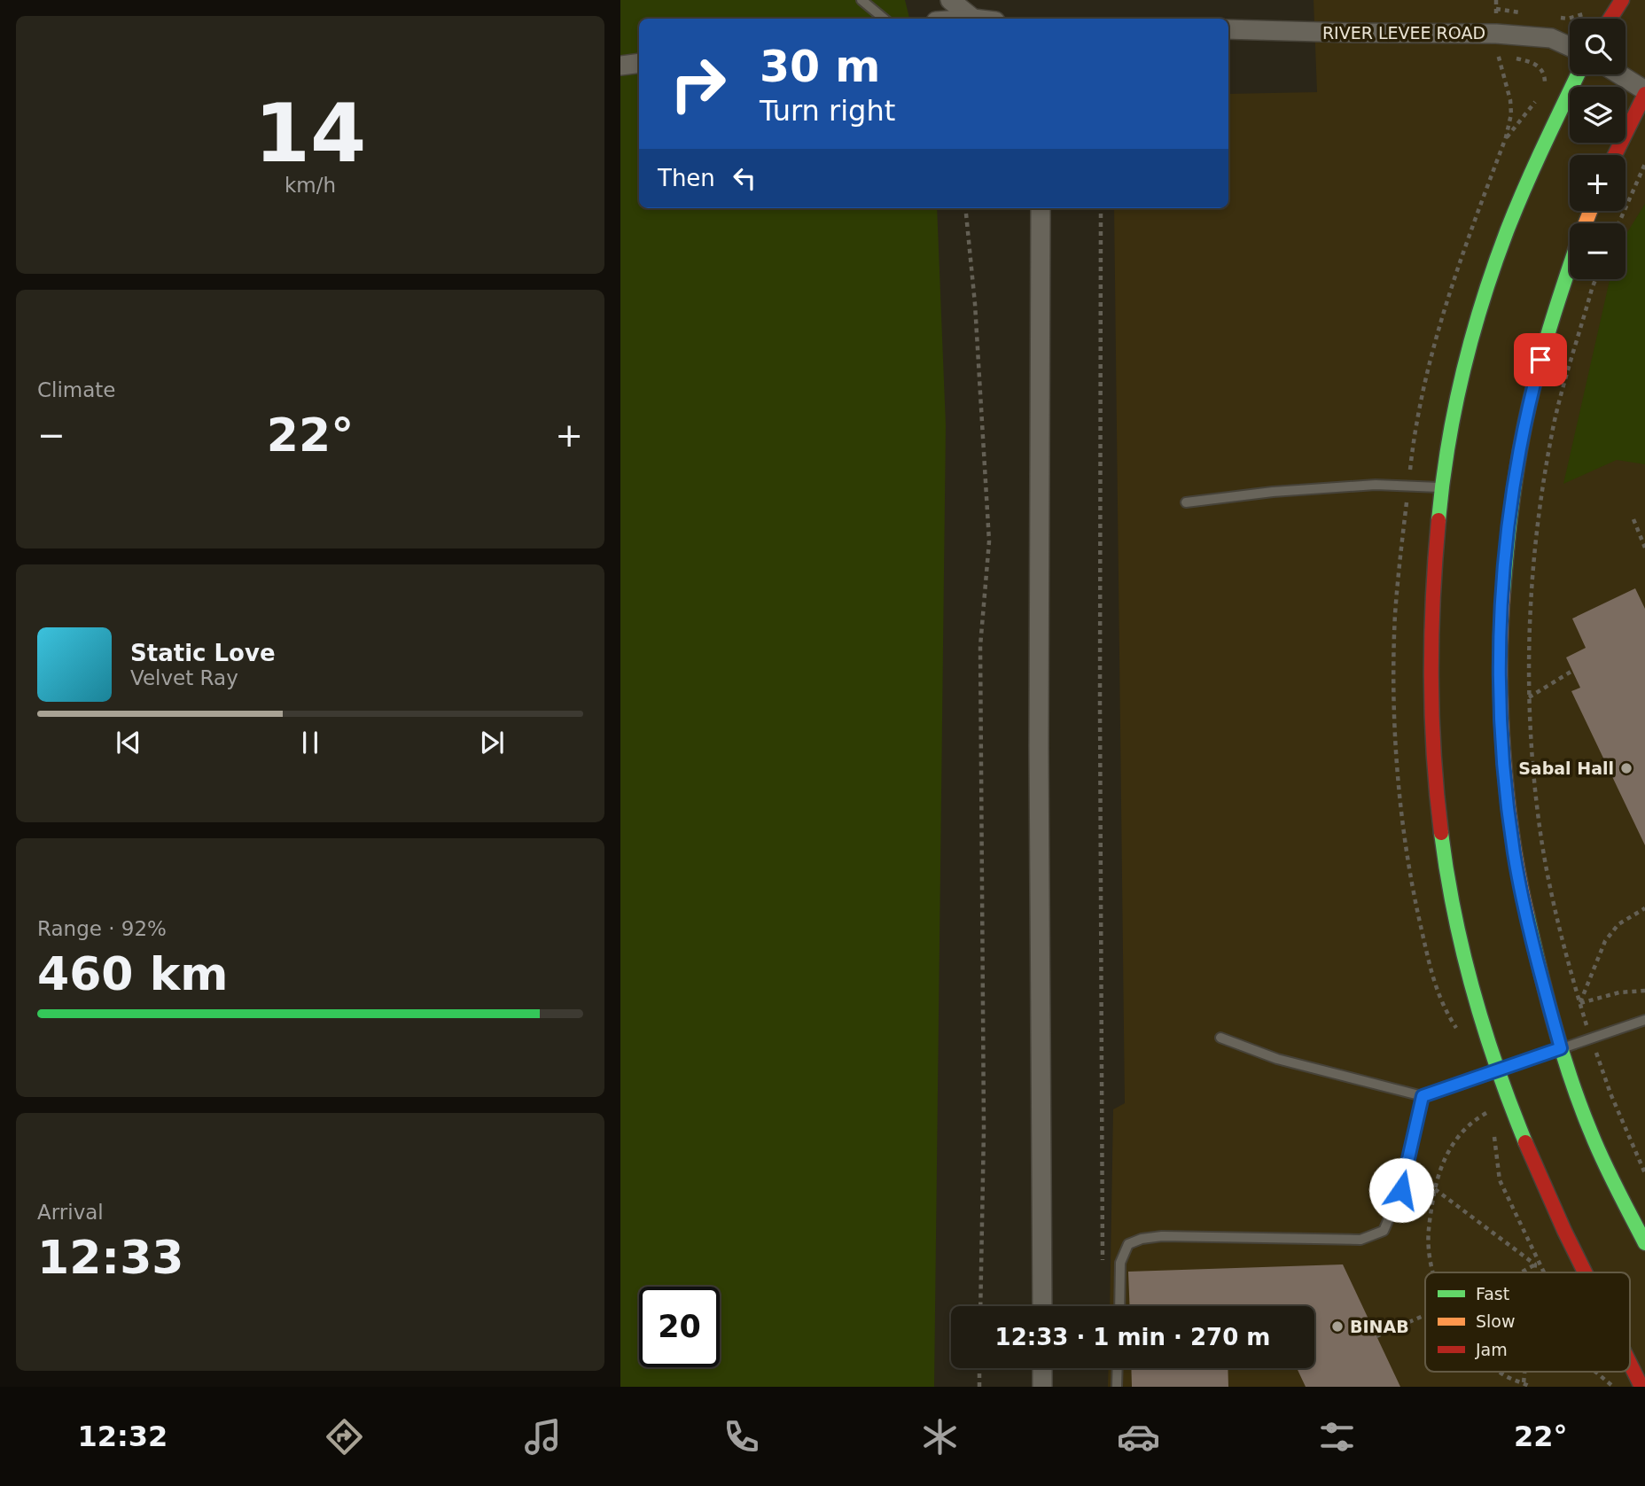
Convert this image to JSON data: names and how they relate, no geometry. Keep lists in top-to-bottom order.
{
  "streets": {
    "street": ["RIVER LEVEE ROAD"]
  },
  "places": ["Sabal Hall", "BINAB"],
  "legend": ["Fast", "Slow", "Jam"],
  "page": {
    "tile": [
      ["14", "km/h"],
      "Climate",
      ["Range · 92%", "460 km"],
      ["Arrival", "12:33"]
    ],
    "map_buttons": ["+", "−"],
    "turn": ["30 m", "Turn right"],
    "then": "Then",
    "heat": ["−", "22°", "+"],
    "song": ["Static Love", "Velvet Ray"],
    "limit": "20",
    "trip": "12:33 · 1 min · 270 m",
    "tabs": ["12:32", "22°"]
  }
}
